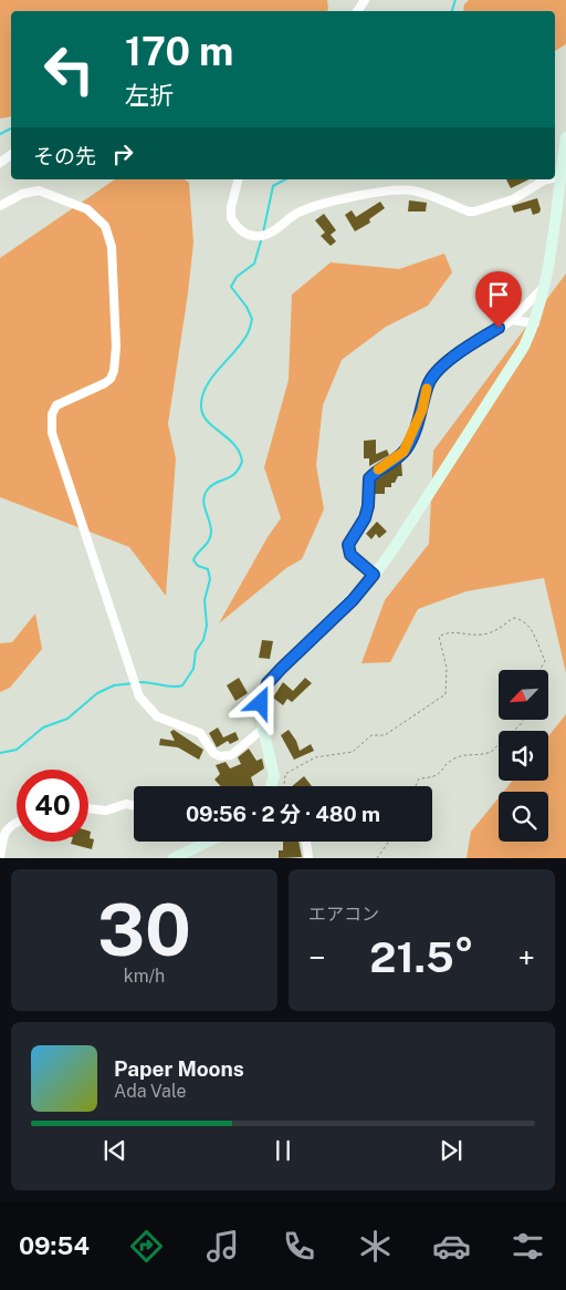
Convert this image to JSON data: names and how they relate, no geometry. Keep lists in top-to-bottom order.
{
  "north": "bottom left",
  "page": {
    "turn": ["170 m", "左折"],
    "then": "その先",
    "limit": "40",
    "trip": "09:56 · 2 分 · 480 m",
    "tile": [
      ["30", "km/h"],
      "エアコン"
    ],
    "heat": ["−", "21.5°", "+"],
    "song": ["Paper Moons", "Ada Vale"],
    "tabs": "09:54"
  }
}
